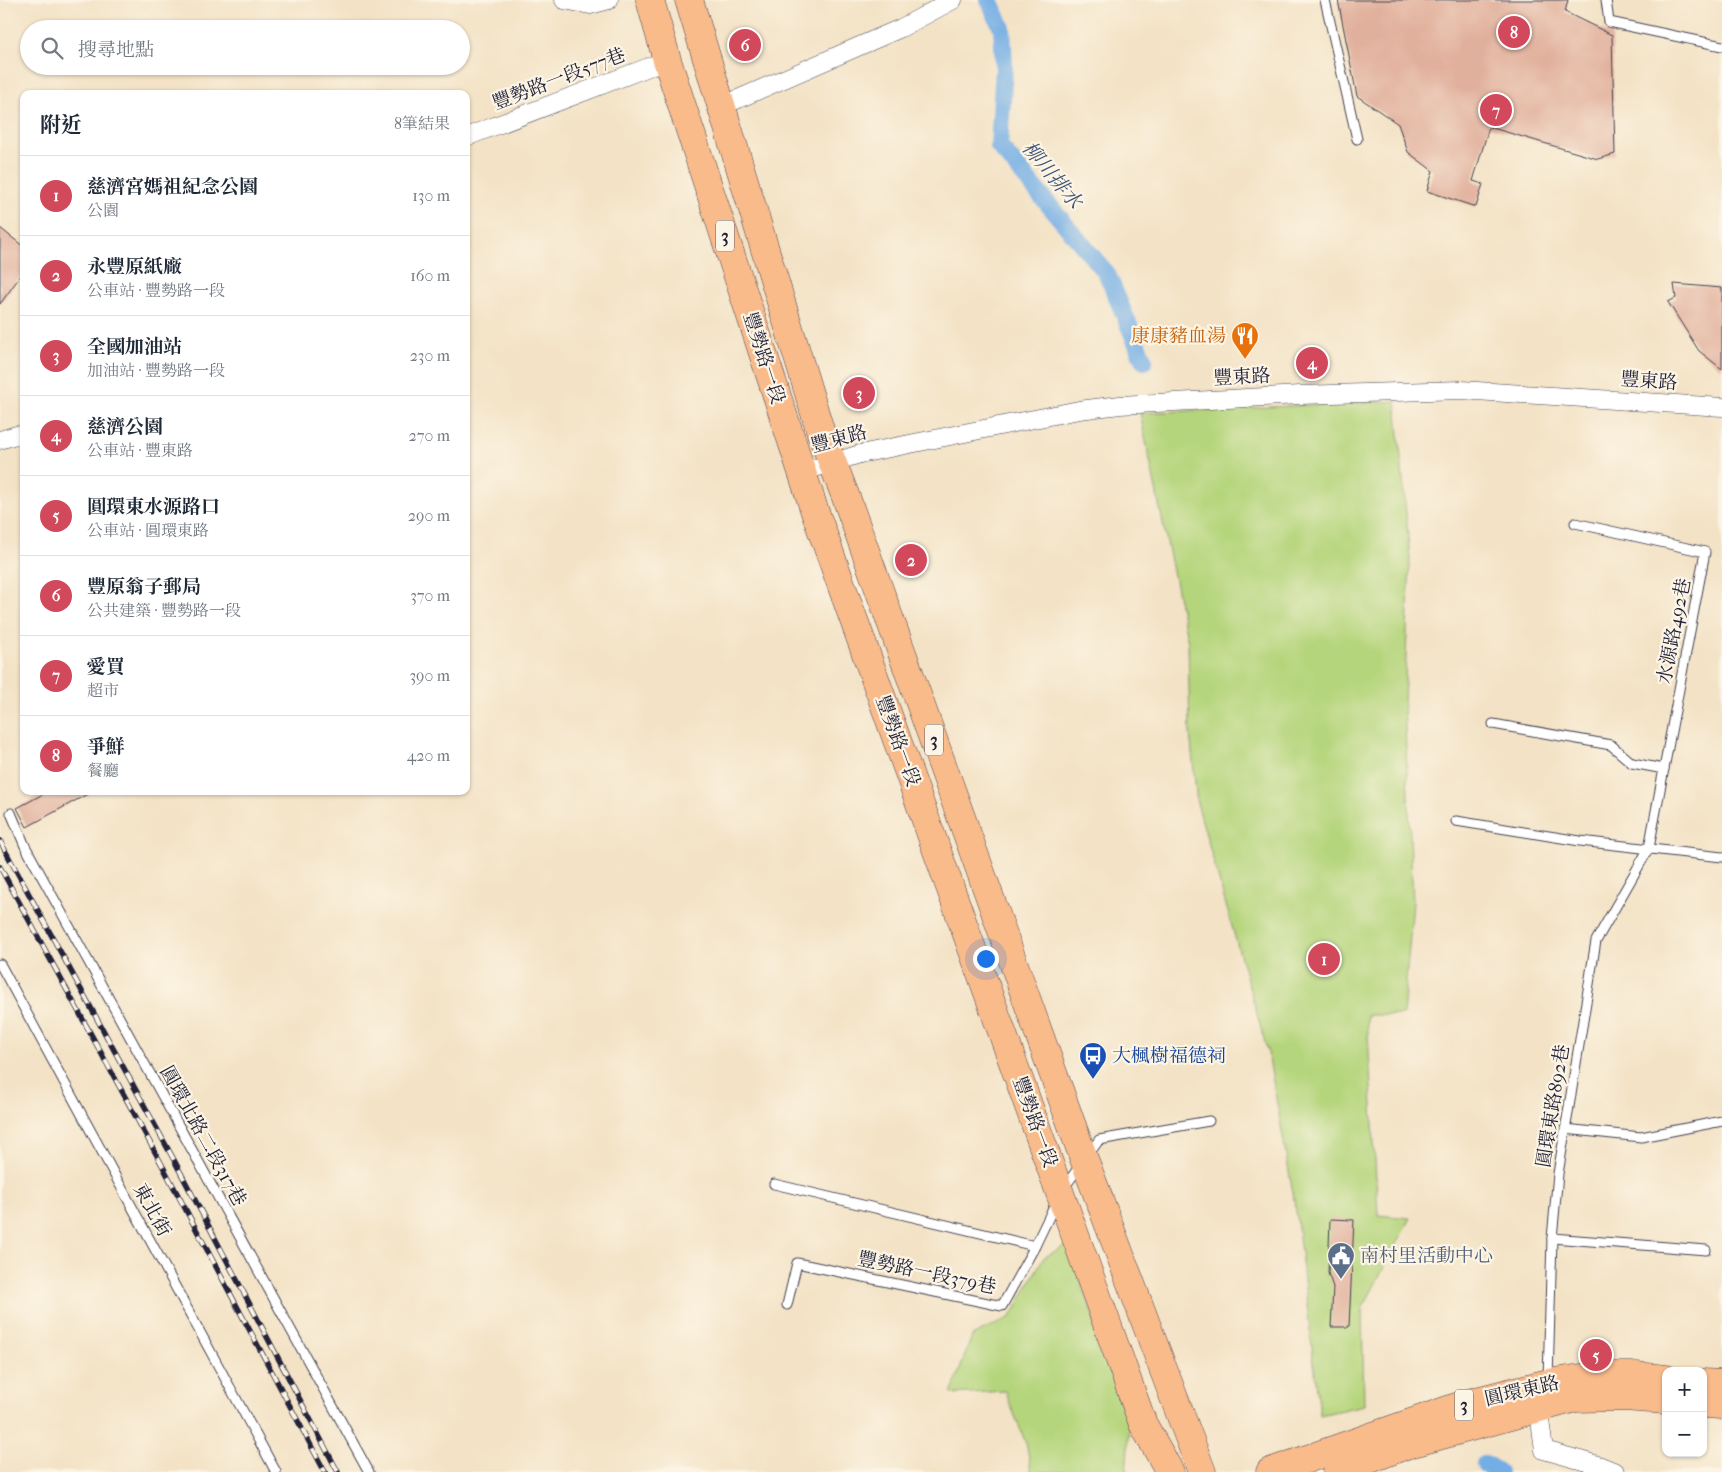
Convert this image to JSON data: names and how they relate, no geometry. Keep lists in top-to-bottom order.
{
  "streets": {
    "main road": ["3", "豐勢路一段", "圓環東路"],
    "street": ["豐勢路一段577巷", "豐東路"],
    "lane": [
      "水源路492巷",
      "圓環東路892巷",
      "圓環北路二段317巷",
      "東北街",
      "豐勢路一段379巷"
    ]
  },
  "crossings": [
    ["豐勢路一段577巷", "豐勢路一段"],
    ["豐勢路一段", "豐東路"],
    ["豐勢路一段", "豐勢路一段379巷"],
    ["水源路492巷", "圓環東路892巷"],
    ["圓環東路892巷", "圓環東路"]
  ],
  "water": ["柳川排水"],
  "places": {
    "restaurant": ["康康豬血湯"],
    "bus stop": ["大楓樹福德祠"],
    "public building": ["南村里活動中心"]
  },
  "page": {
    "pins": [
      "8",
      "6",
      "7",
      "4",
      "3",
      "2",
      "1",
      "5"
    ],
    "search": "搜尋地點",
    "heading": ["附近", "8筆結果"],
    "list": [
      {
        "mark": "1",
        "name": "慈濟宮媽祖紀念公園",
        "note": "公園",
        "value": "130 m"
      },
      {
        "mark": "2",
        "name": "永豐原紙廠",
        "note": "公車站 · 豐勢路一段",
        "value": "160 m"
      },
      {
        "mark": "3",
        "name": "全國加油站",
        "note": "加油站 · 豐勢路一段",
        "value": "230 m"
      },
      {
        "mark": "4",
        "name": "慈濟公園",
        "note": "公車站 · 豐東路",
        "value": "270 m"
      },
      {
        "mark": "5",
        "name": "圓環東水源路口",
        "note": "公車站 · 圓環東路",
        "value": "290 m"
      },
      {
        "mark": "6",
        "name": "豐原翁子郵局",
        "note": "公共建築 · 豐勢路一段",
        "value": "370 m"
      },
      {
        "mark": "7",
        "name": "愛買",
        "note": "超市",
        "value": "390 m"
      },
      {
        "mark": "8",
        "name": "爭鮮",
        "note": "餐廳",
        "value": "420 m"
      }
    ],
    "map_buttons": ["+", "−"]
  }
}
